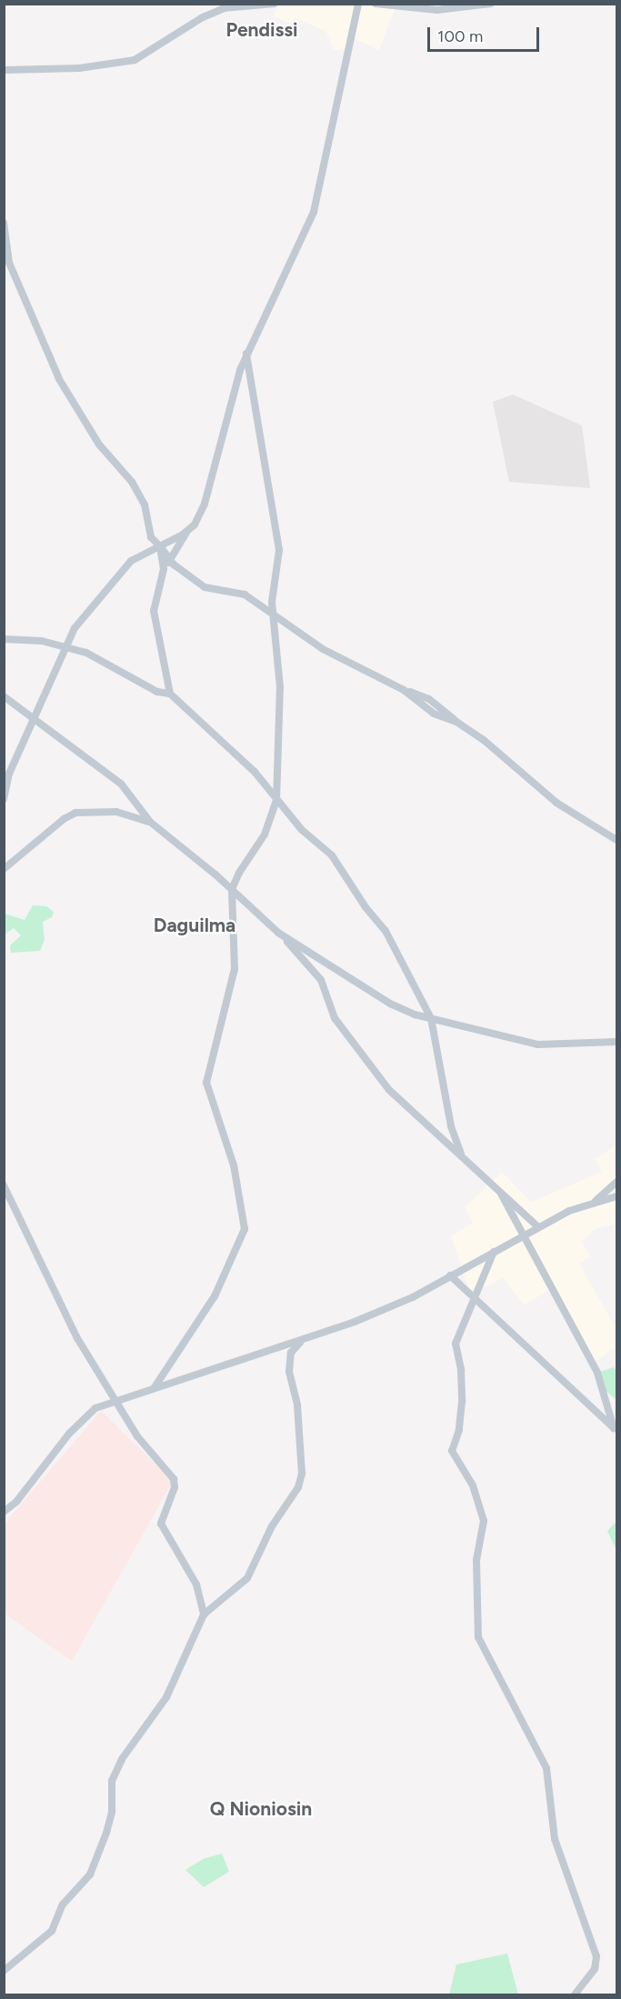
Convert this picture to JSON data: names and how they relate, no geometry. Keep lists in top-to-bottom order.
{
  "districts": ["Pendissi", "Daguilma", "Q Nioniosin"],
  "scale_bar": "100 m"
}
